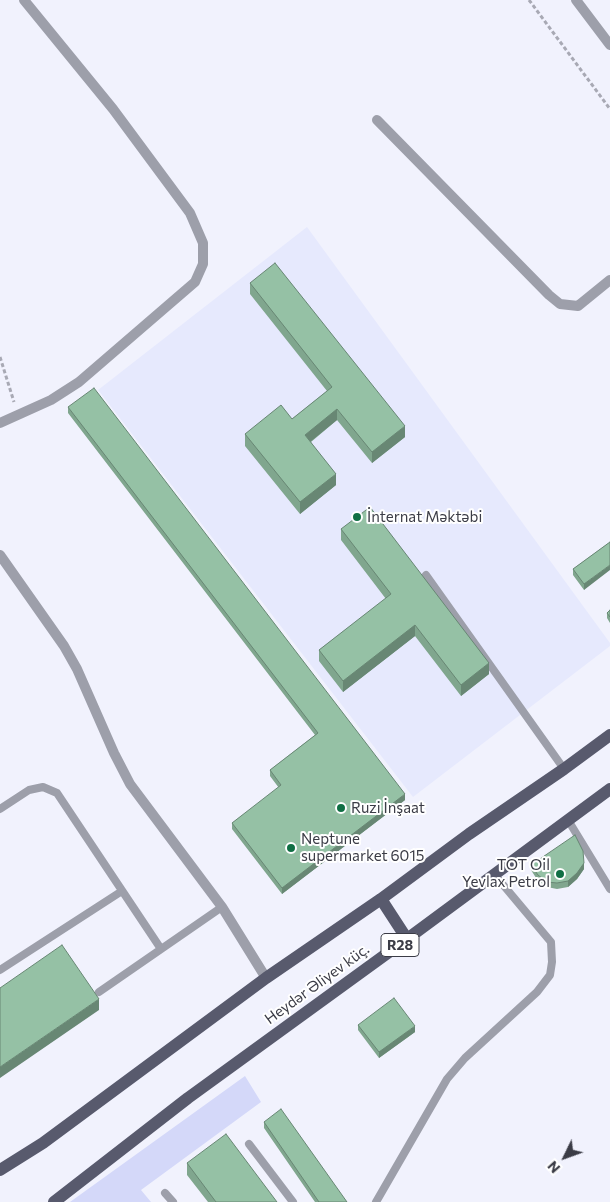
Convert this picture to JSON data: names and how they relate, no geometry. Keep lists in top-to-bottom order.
{
  "streets": {
    "main road": ["R28", "Heydər Əliyev küç."]
  },
  "places": [
    "İnternat Məktəbi",
    "Ruzi İnşaat",
    "Neptune supermarket 6015",
    "TOT Oil Yevlax Petrol"
  ],
  "north": "bottom left"
}
